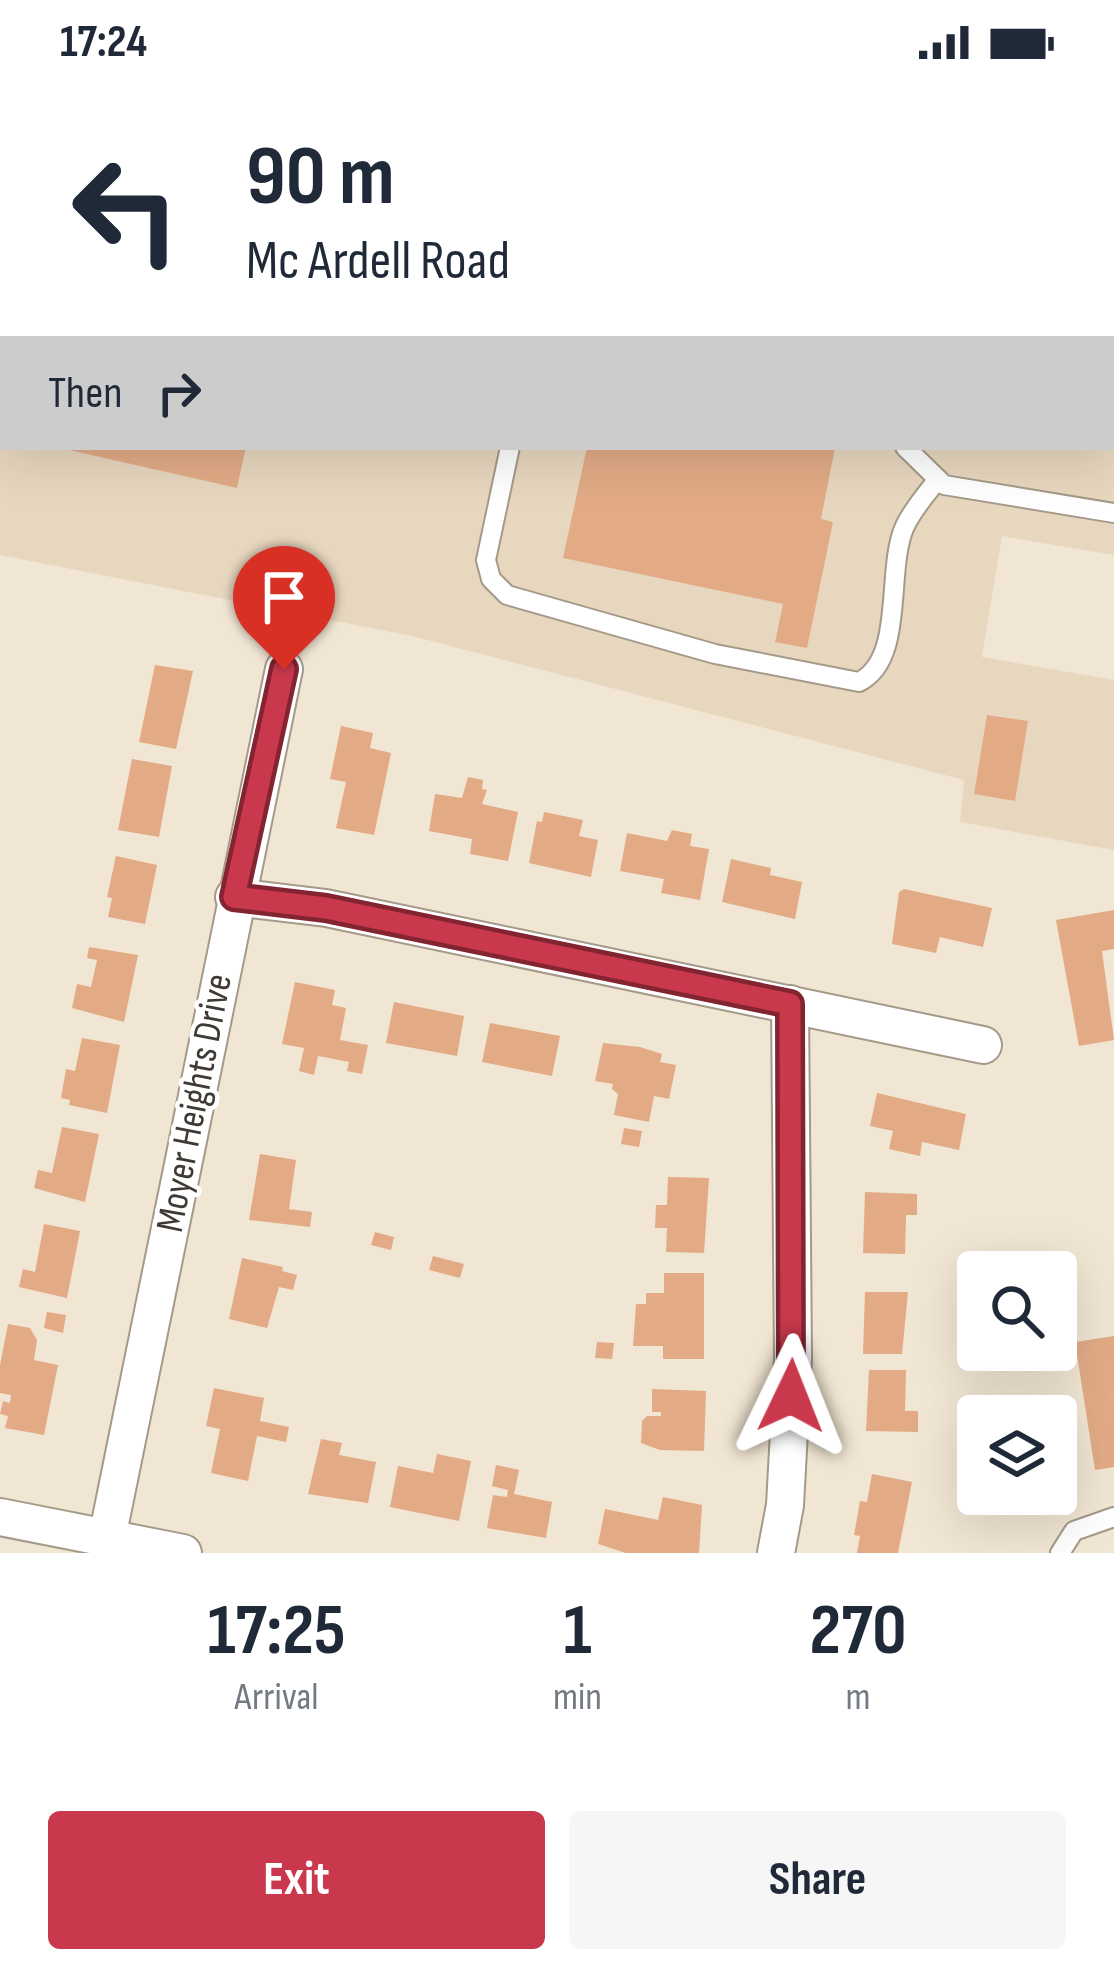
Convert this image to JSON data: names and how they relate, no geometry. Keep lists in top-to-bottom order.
{
  "streets": {
    "street": ["Moyer Heights Drive"]
  },
  "page": {
    "status": "17:24",
    "turn": ["90 m", "Mc Ardell Road"],
    "then": "Then",
    "eta": [
      "17:25",
      "Arrival",
      "1",
      "min",
      "270",
      "m"
    ],
    "buttons": ["Exit", "Share"]
  }
}
